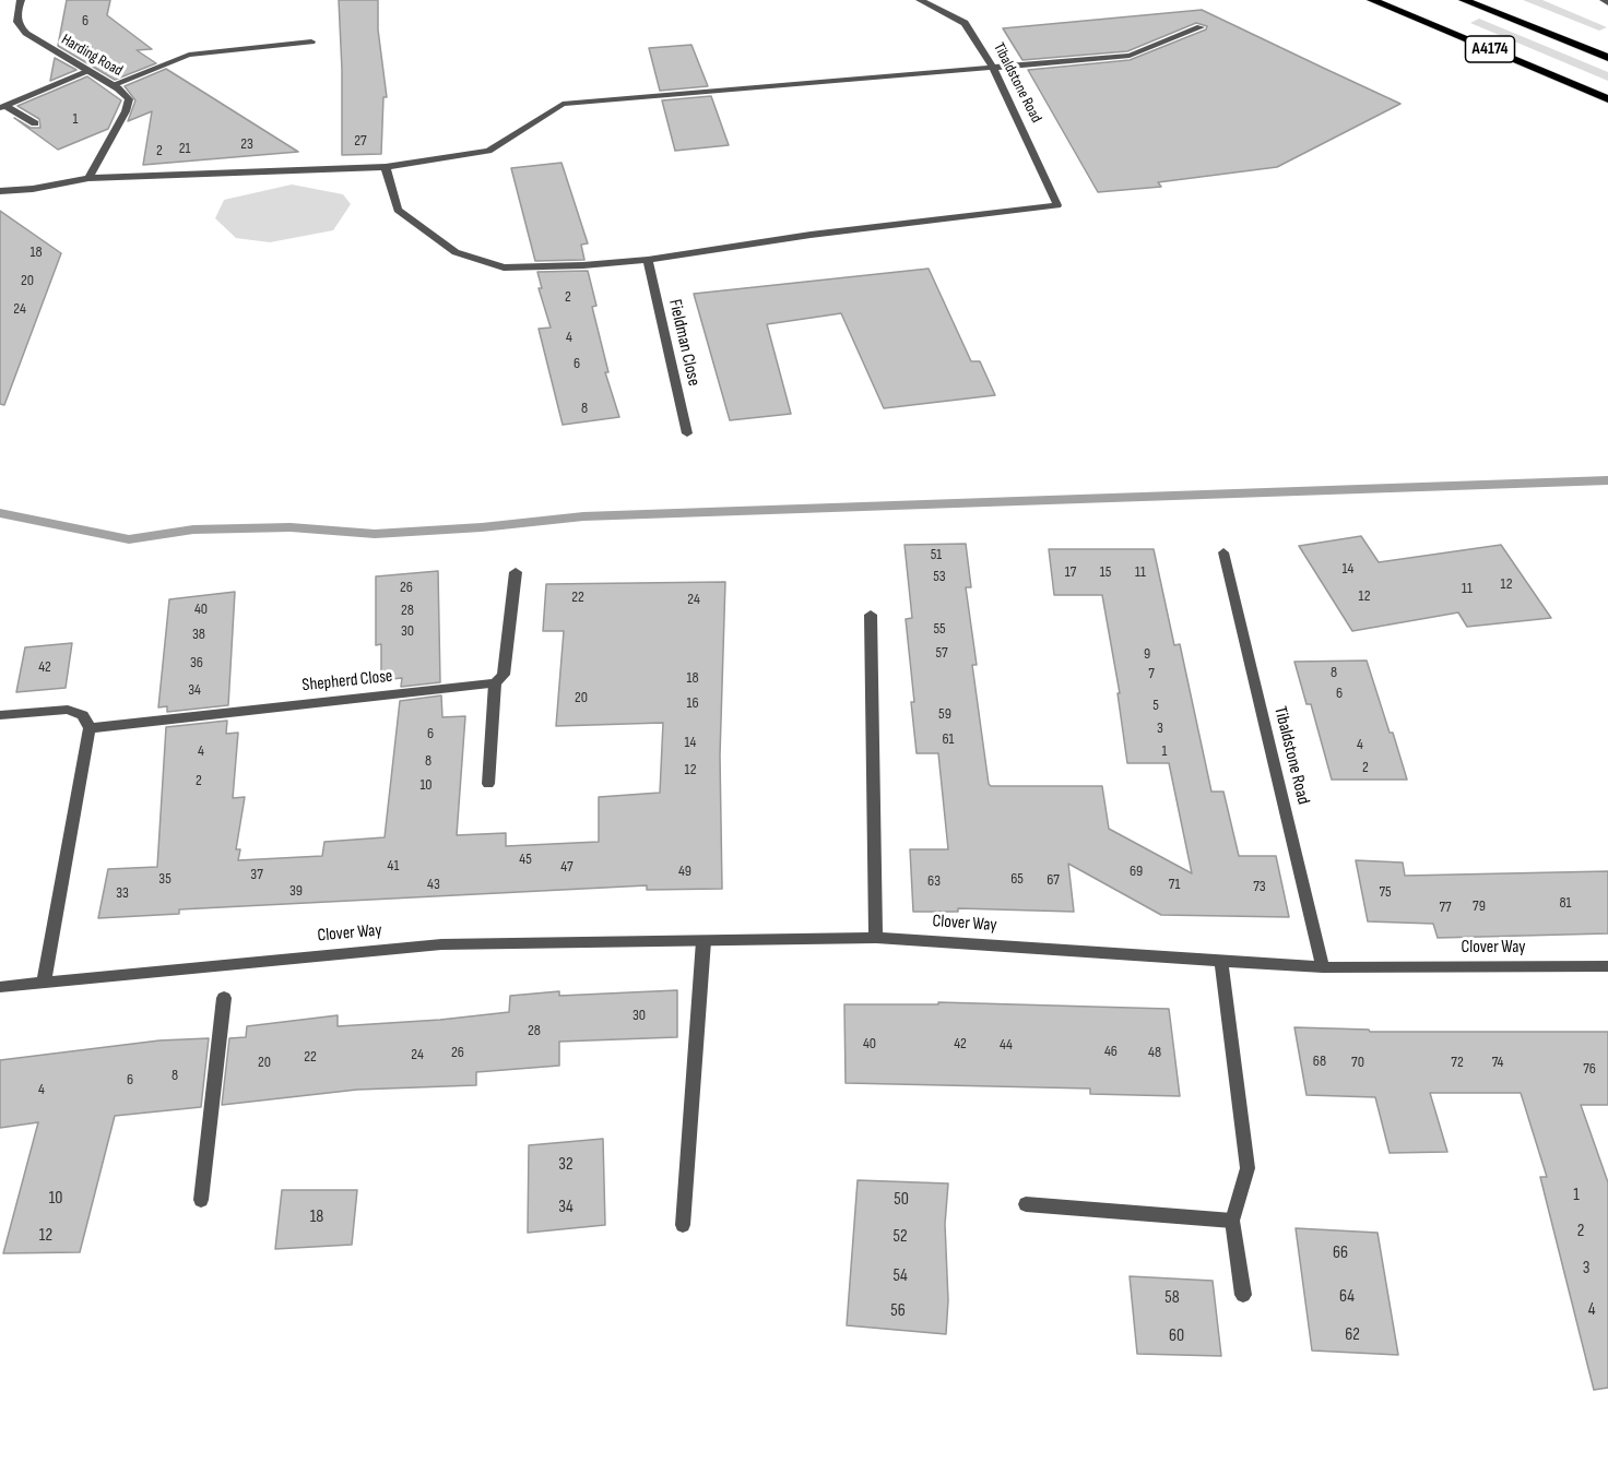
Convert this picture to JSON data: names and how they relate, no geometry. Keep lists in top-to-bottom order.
{
  "streets": {
    "main road": ["A4174"],
    "street": [
      "Harding Road",
      "Tibaldstone Road",
      "Fieldman Close",
      "Shepherd Close",
      "Clover Way"
    ]
  },
  "crossings": [
    ["Tibaldstone Road", "Fieldman Close"],
    ["Tibaldstone Road", "Clover Way"]
  ],
  "house_numbers": [
    "6",
    "1",
    "27",
    "23",
    "21",
    "2",
    "18",
    "20",
    "2",
    "24",
    "4",
    "6",
    "8",
    "51",
    "14",
    "17",
    "15",
    "11",
    "53",
    "12",
    "26",
    "11",
    "12",
    "22",
    "24",
    "40",
    "28",
    "55",
    "30",
    "38",
    "57",
    "9",
    "36",
    "42",
    "8",
    "7",
    "18",
    "34",
    "6",
    "20",
    "16",
    "5",
    "59",
    "3",
    "6",
    "61",
    "14",
    "4",
    "4",
    "1",
    "8",
    "2",
    "12",
    "2",
    "10",
    "45",
    "41",
    "47",
    "49",
    "69",
    "37",
    "35",
    "65",
    "67",
    "63",
    "43",
    "71",
    "73",
    "39",
    "75",
    "33",
    "81",
    "79",
    "77",
    "30",
    "28",
    "40",
    "42",
    "44",
    "46",
    "26",
    "48",
    "24",
    "22",
    "68",
    "20",
    "70",
    "72",
    "74",
    "76",
    "8",
    "6",
    "4",
    "32",
    "1",
    "10",
    "50",
    "34",
    "18",
    "2",
    "12",
    "52",
    "66",
    "3",
    "54",
    "64",
    "58",
    "4",
    "56",
    "62",
    "60"
  ]
}
